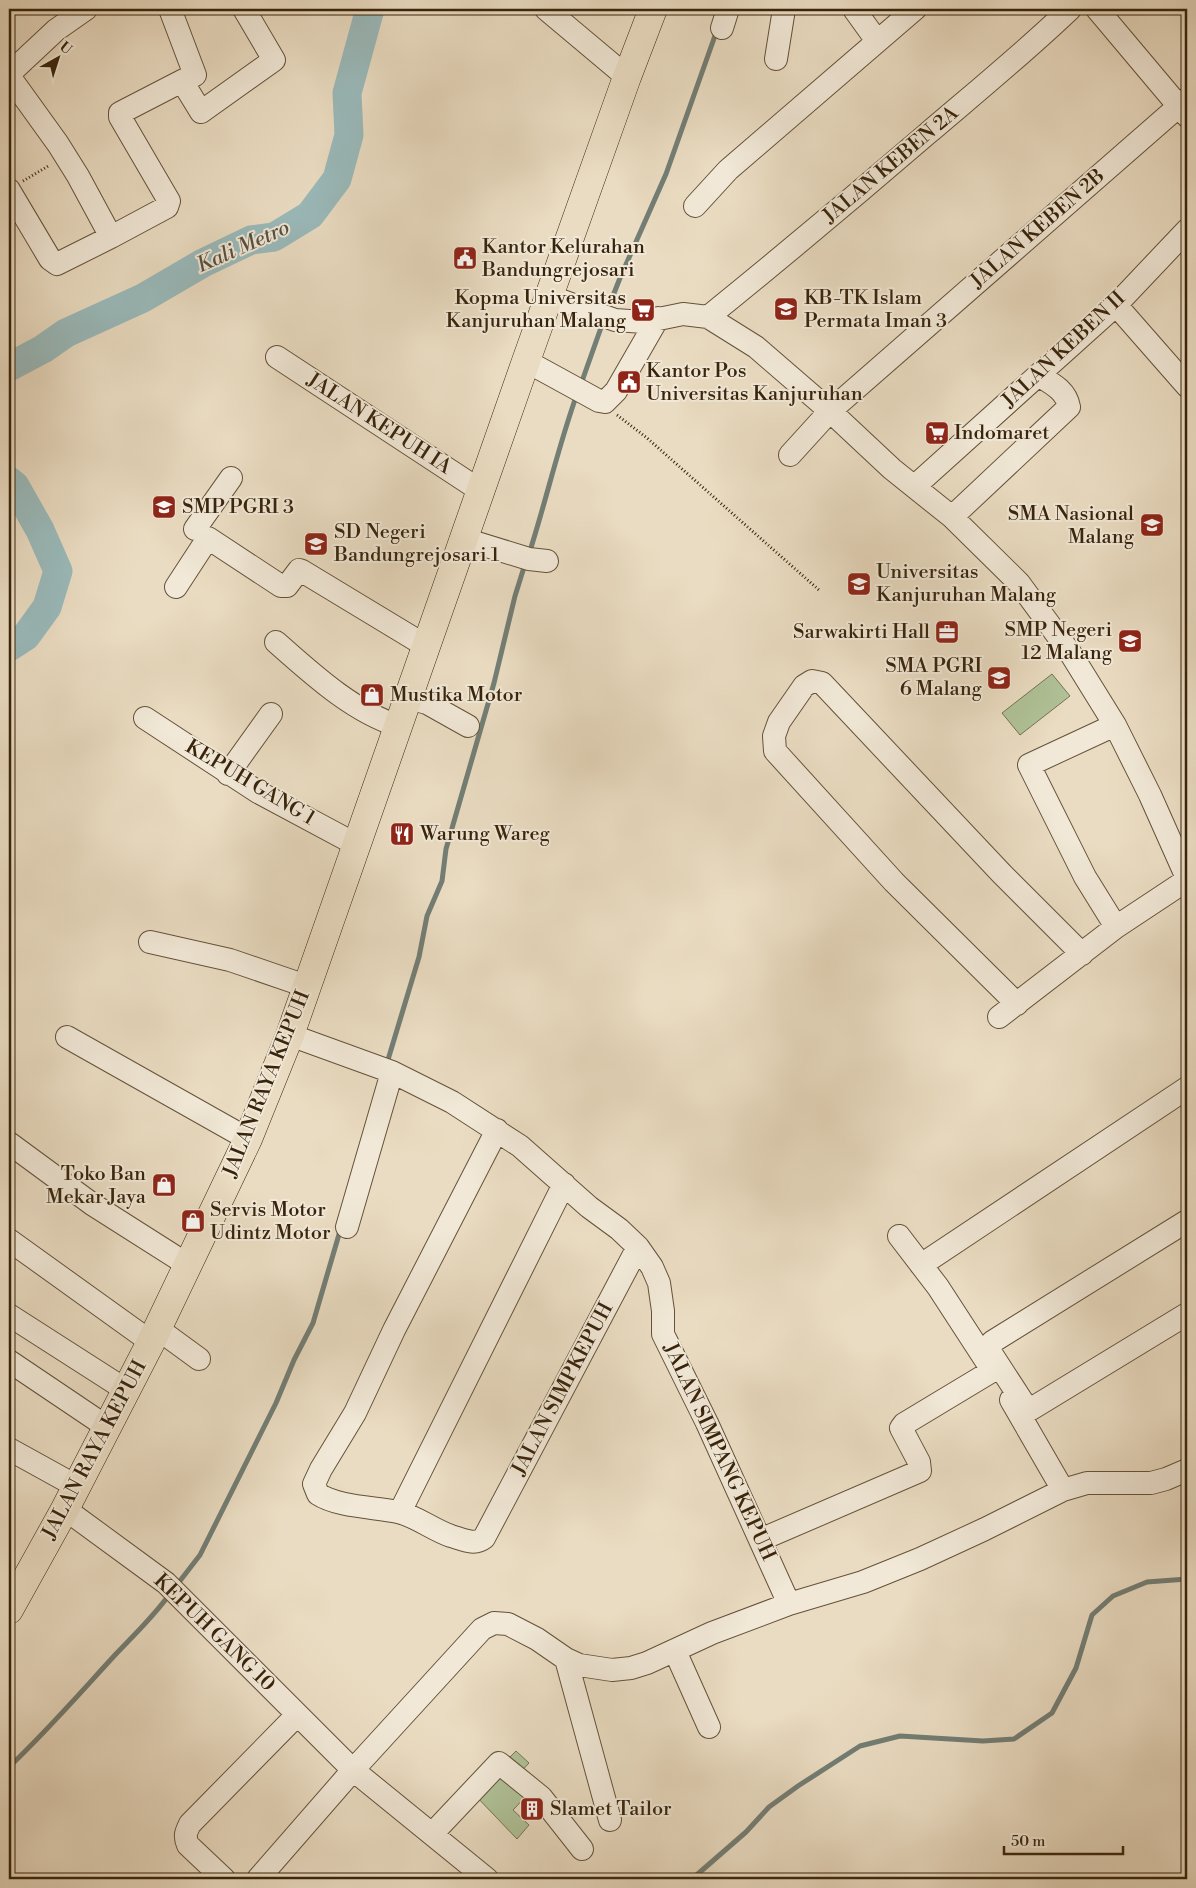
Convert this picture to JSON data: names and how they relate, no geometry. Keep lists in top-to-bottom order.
{
  "streets": {
    "main road": ["JALAN RAYA KEPUH"],
    "street": [
      "JALAN KEBEN 2A",
      "JALAN KEBEN 2B",
      "JALAN KEBEN II",
      "JALAN KEPUH IA",
      "KEPUH GANG 1",
      "JALAN SIMPKEPUH",
      "JALAN SIMPANG KEPUH",
      "KEPUH GANG 10"
    ]
  },
  "crossings": [
    ["JALAN KEPUH IA", "JALAN RAYA KEPUH"],
    ["KEPUH GANG 1", "JALAN RAYA KEPUH"],
    ["JALAN RAYA KEPUH", "JALAN SIMPANG KEPUH"],
    ["JALAN RAYA KEPUH", "KEPUH GANG 10"],
    ["JALAN SIMPKEPUH", "JALAN SIMPANG KEPUH"]
  ],
  "water": ["Kali Metro"],
  "places": {
    "public building": ["Kantor Kelurahan Bandungrejosari", "Kantor Pos Universitas Kanjuruhan"],
    "school or university": [
      "KB-TK Islam Permata Iman 3",
      "SMP PGRI 3",
      "SMA Nasional Malang",
      "SD Negeri Bandungrejosari 1",
      "Universitas Kanjuruhan Malang",
      "SMP Negeri 12 Malang",
      "SMA PGRI 6 Malang"
    ],
    "supermarket": ["Kopma Universitas Kanjuruhan Malang", "Indomaret"],
    "office": ["Sarwakirti Hall"],
    "shop": ["Mustika Motor", "Toko Ban Mekar Jaya", "Servis Motor Udintz Motor"],
    "restaurant": ["Warung Wareg"],
    "building": ["Slamet Tailor"]
  },
  "scale_bar": "50 m",
  "north": "top right"
}
